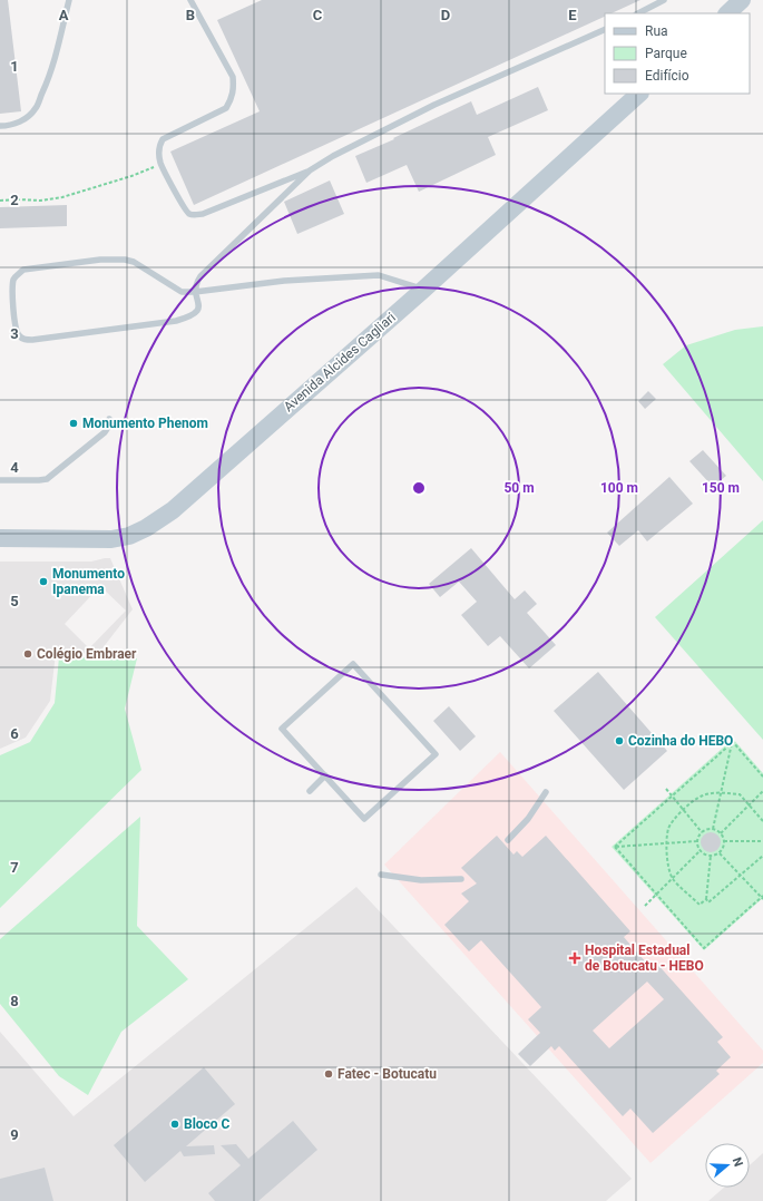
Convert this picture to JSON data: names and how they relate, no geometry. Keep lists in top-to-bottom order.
{
  "streets": {
    "main road": ["Avenida Alcides Cagliari"]
  },
  "places": {
    "other": [
      "Monumento Phenom",
      "Monumento Ipanema",
      "Colégio Embraer",
      "Cozinha do HEBO",
      "Fatec - Botucatu",
      "Bloco C"
    ],
    "health": ["Hospital Estadual de Botucatu - HEBO"]
  },
  "legend": ["Rua", "Parque", "Edifício"],
  "north": "right",
  "grid": {
    "columns": [
      "A",
      "B",
      "C",
      "D",
      "E"
    ],
    "rows": [
      "1",
      "2",
      "3",
      "4",
      "5",
      "6",
      "7",
      "8",
      "9"
    ]
  },
  "rings": ["50 m", "100 m", "150 m"]
}
